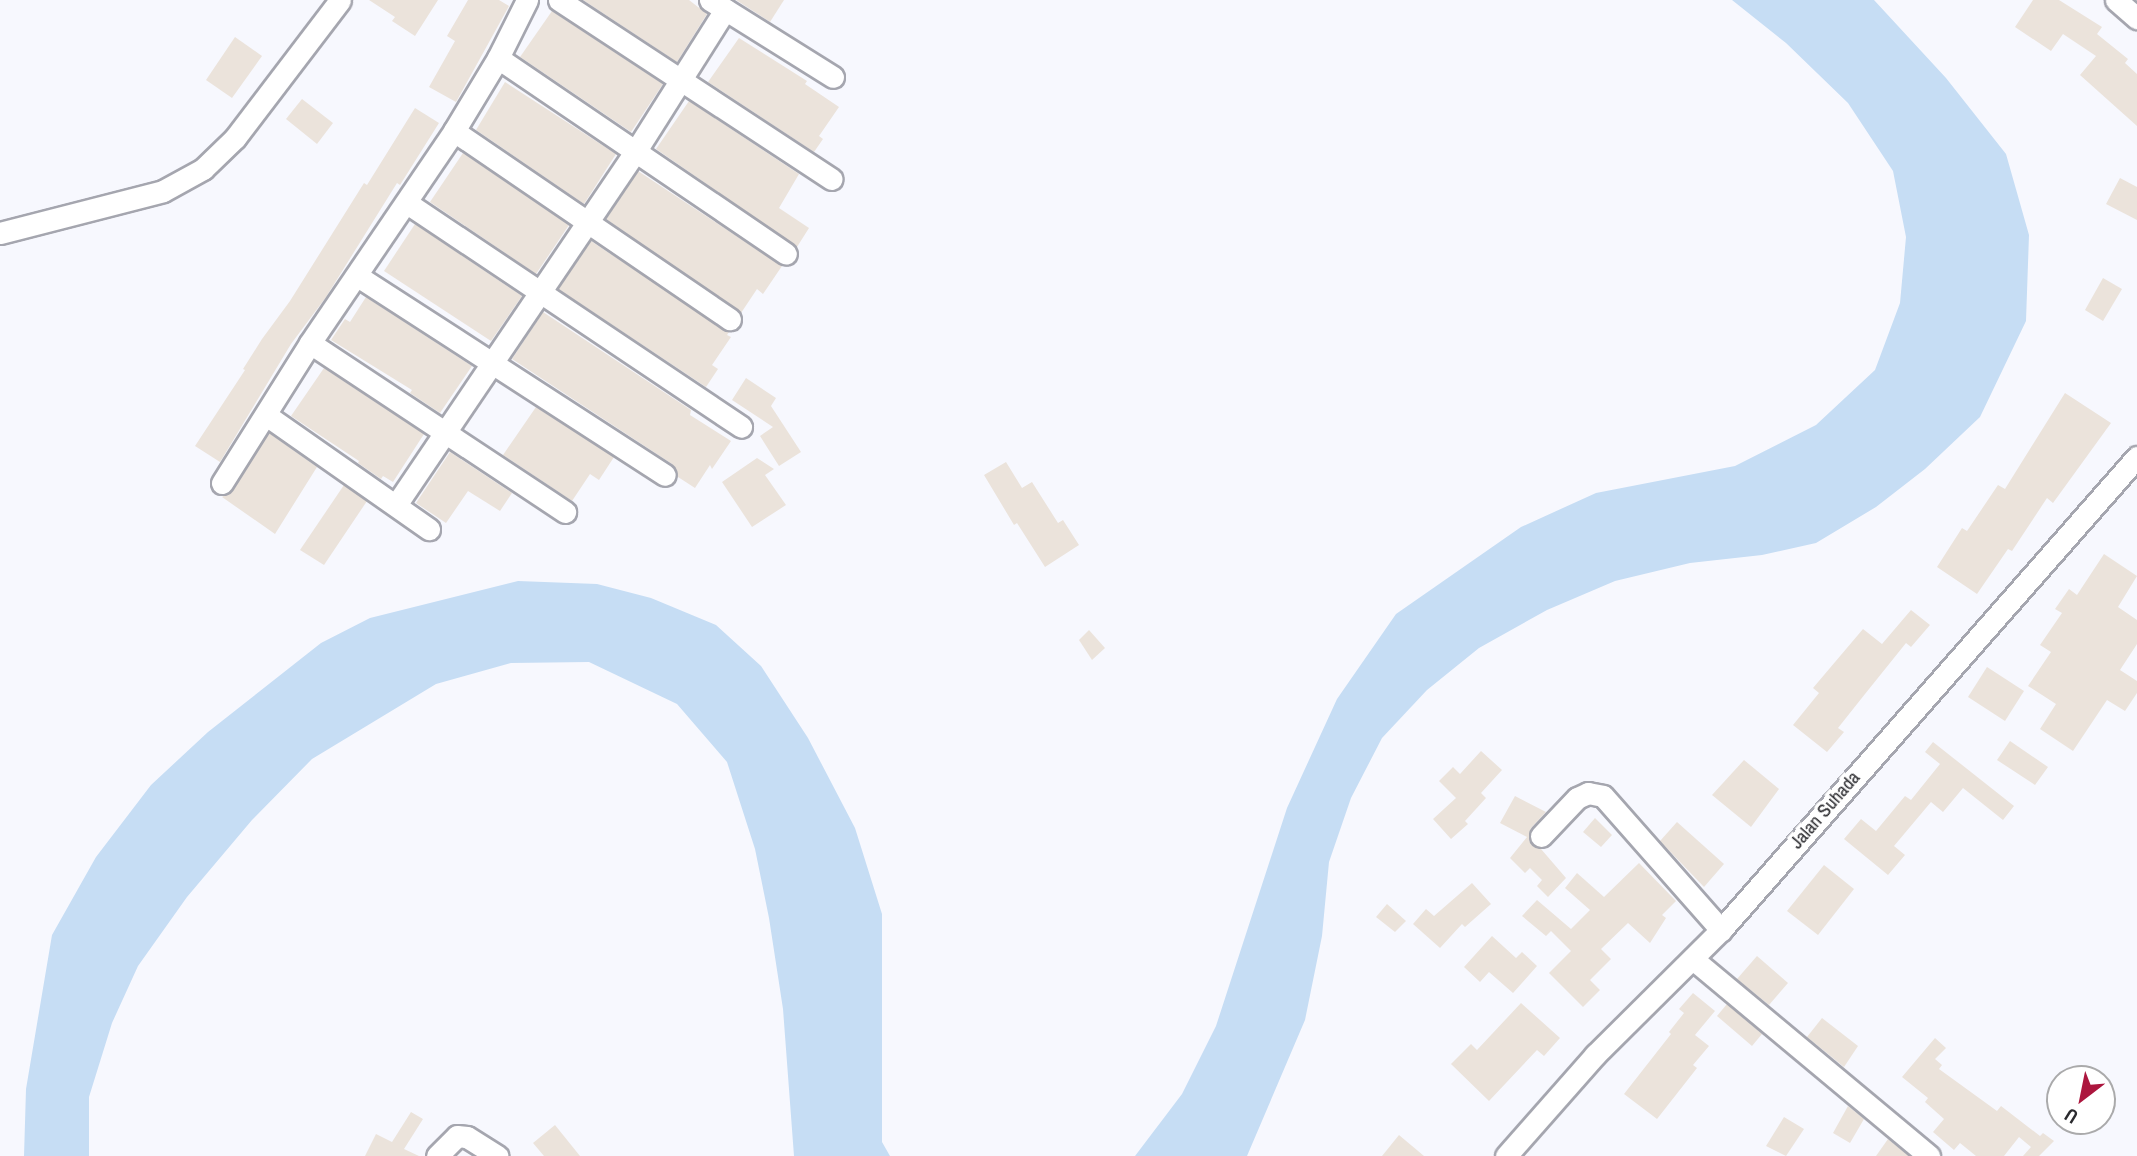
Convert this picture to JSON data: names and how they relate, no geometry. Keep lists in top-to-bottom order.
{
  "streets": {
    "street": ["Jalan Suhada"]
  },
  "north": "bottom left"
}
